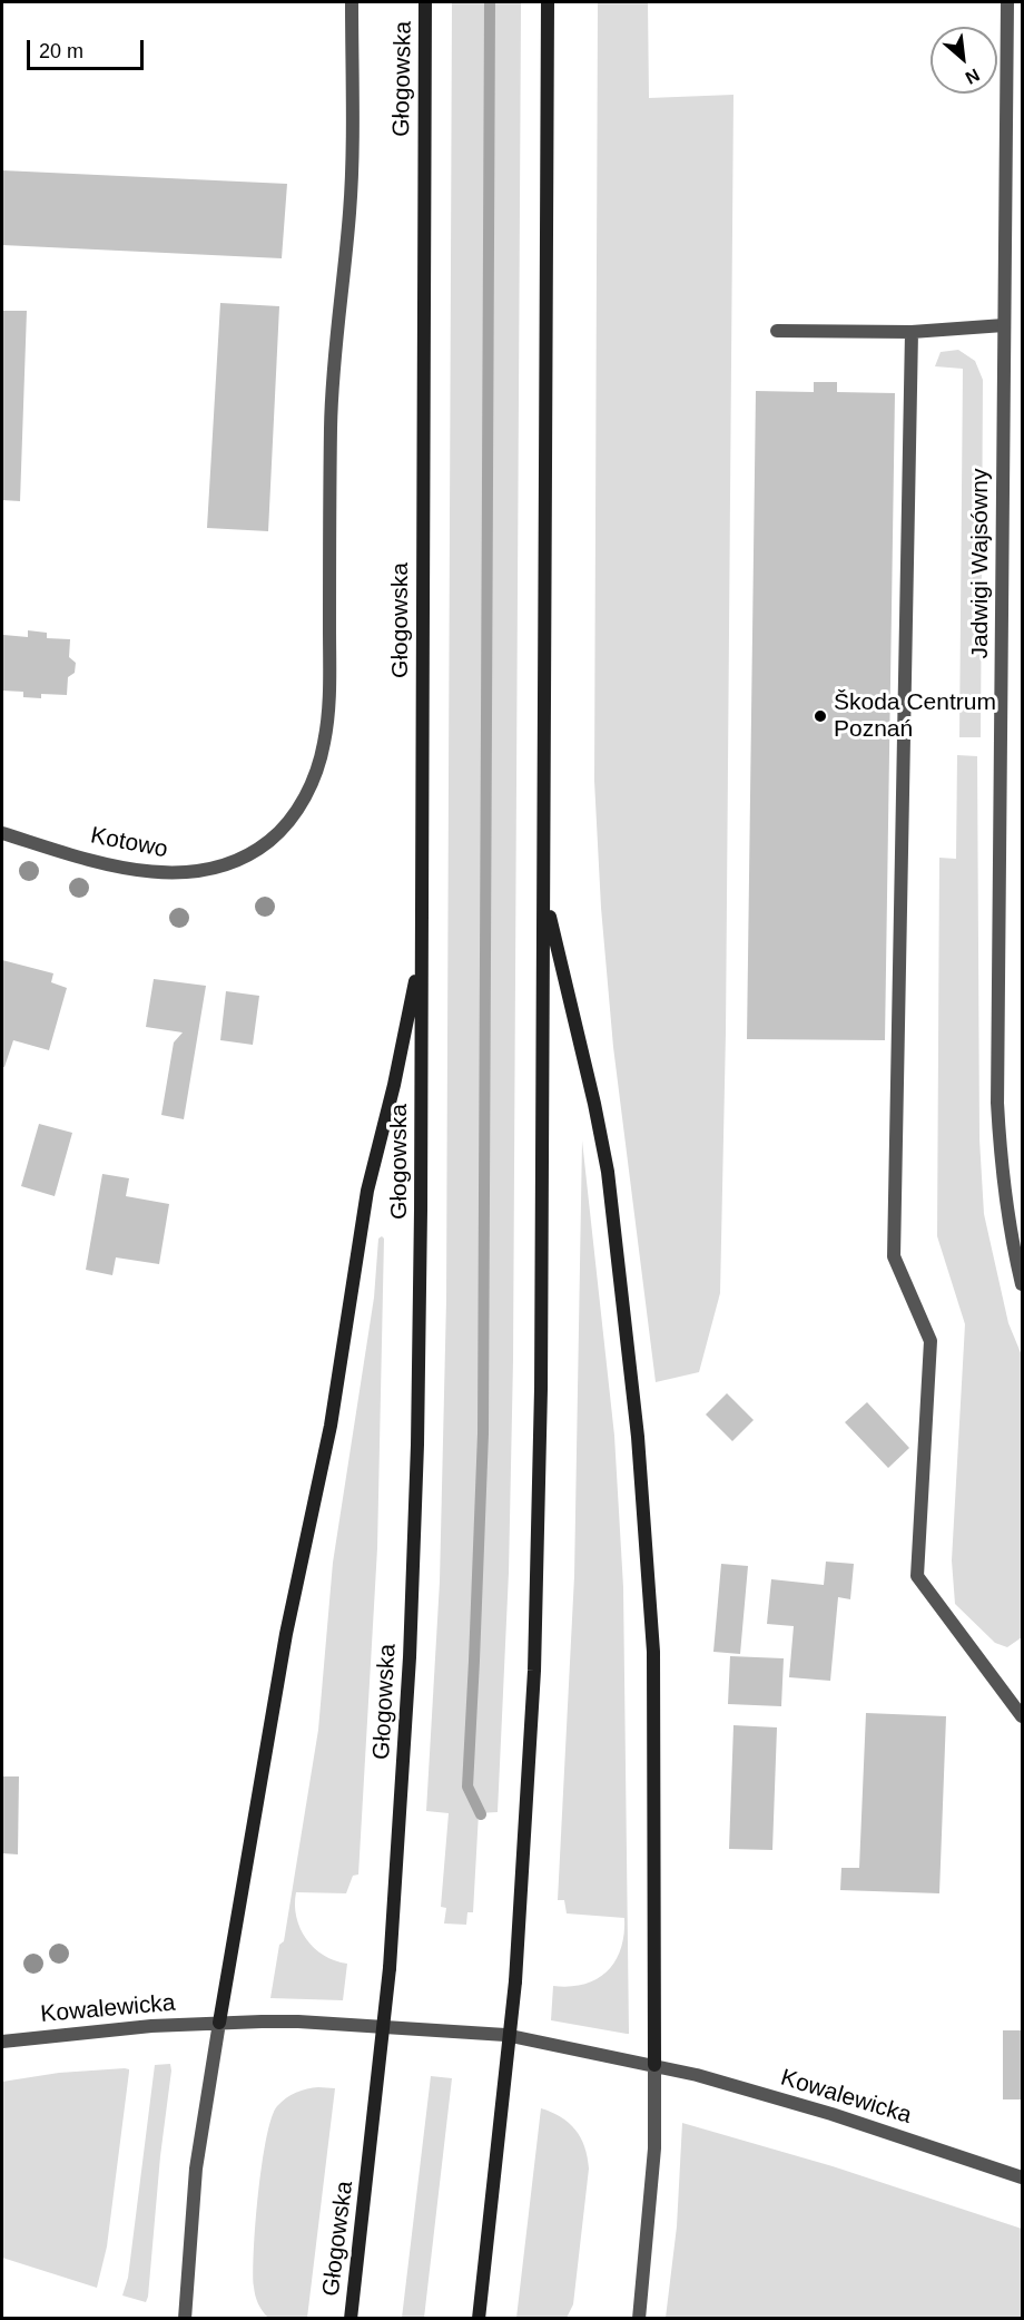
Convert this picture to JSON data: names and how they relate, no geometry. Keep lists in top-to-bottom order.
{
  "streets": {
    "main road": ["Głogowska"],
    "street": ["Jadwigi Wajsówny", "Kotowo", "Kowalewicka"]
  },
  "places": ["Škoda Centrum Poznań"],
  "scale_bar": "20 m",
  "north": "bottom right"
}
